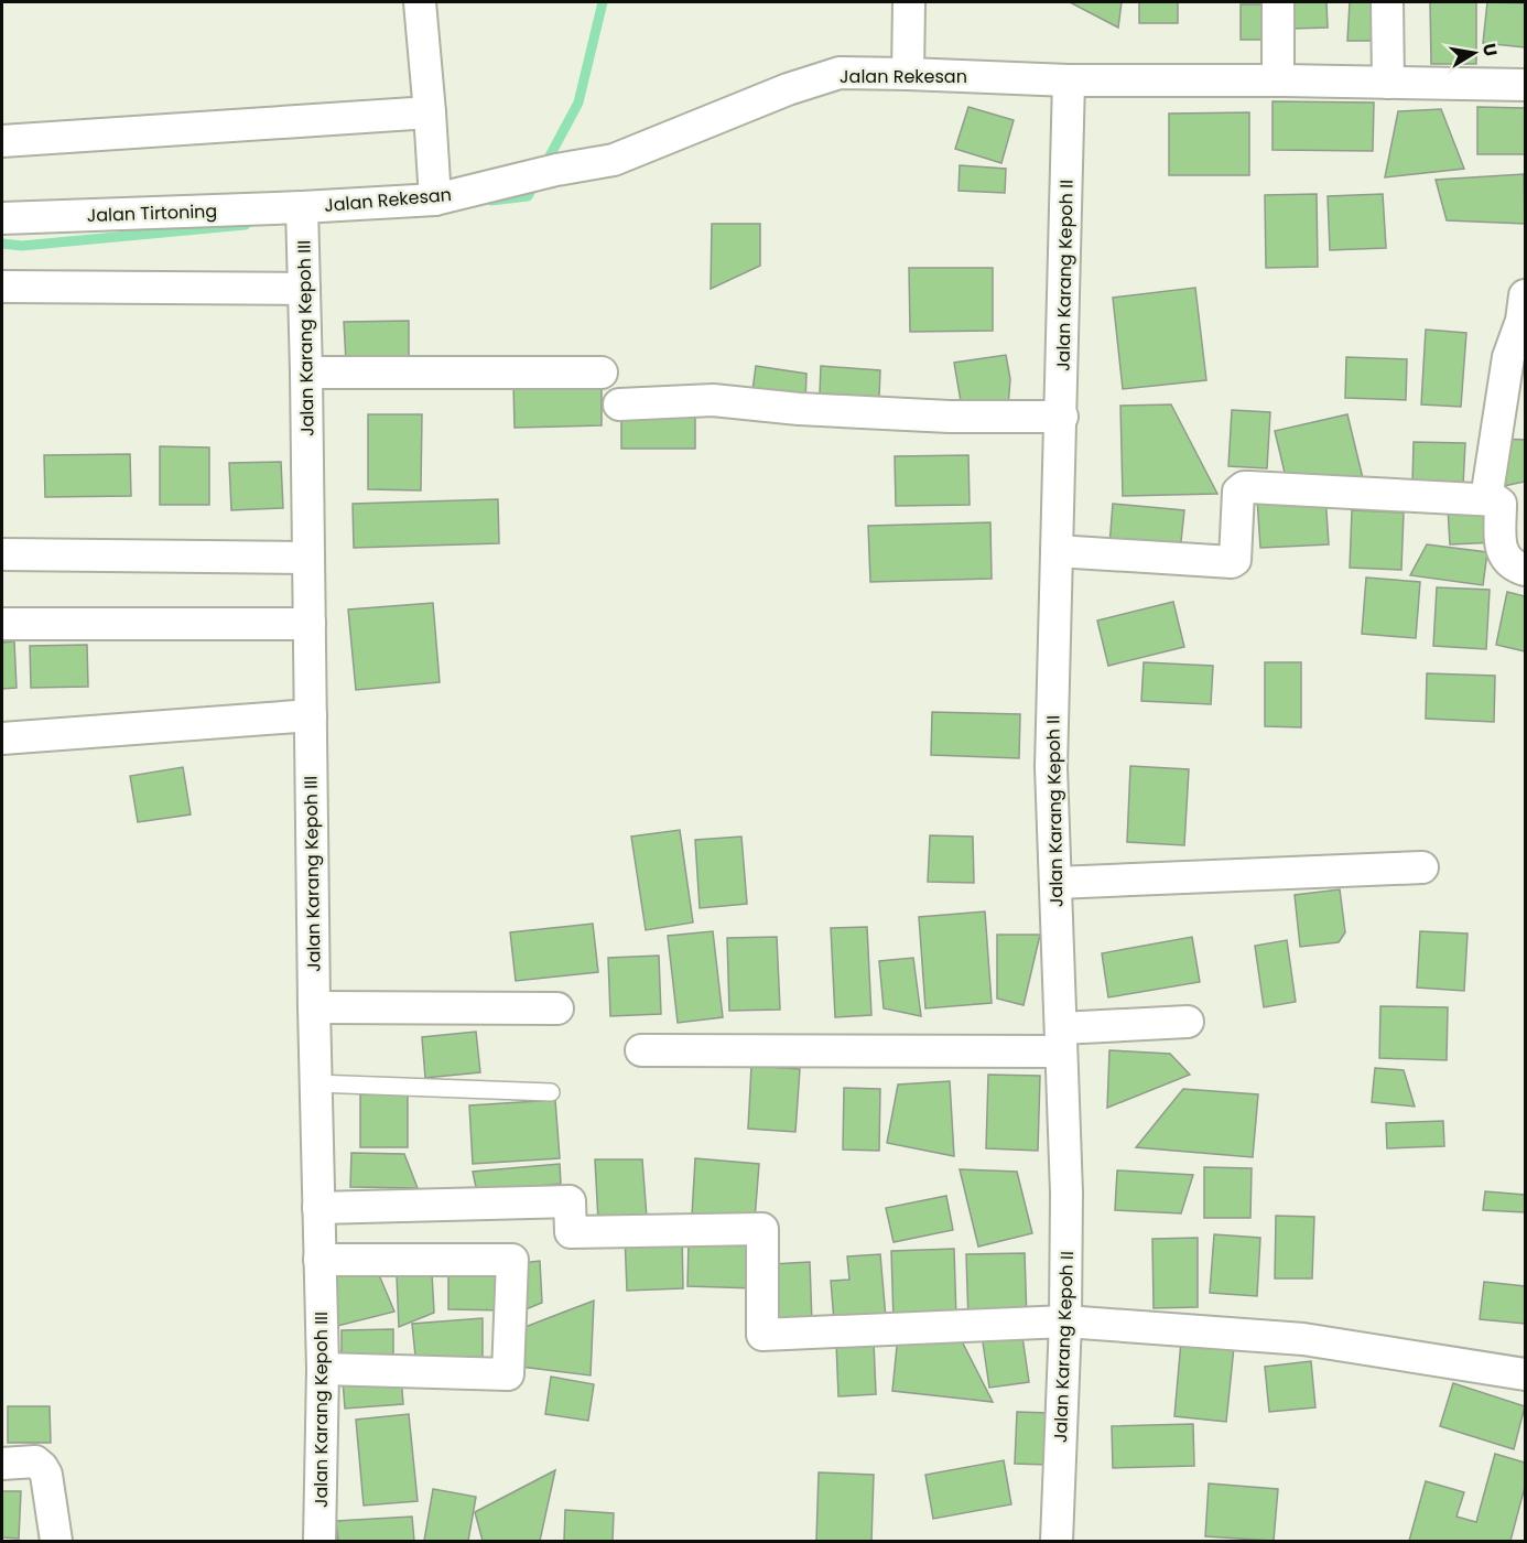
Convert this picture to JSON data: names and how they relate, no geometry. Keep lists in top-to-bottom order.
{
  "streets": {
    "street": [
      "Jalan Rekesan",
      "Jalan Tirtoning",
      "Jalan Karang Kepoh II",
      "Jalan Karang Kepoh III"
    ]
  },
  "crossings": [
    ["Jalan Rekesan", "Jalan Tirtoning"],
    ["Jalan Rekesan", "Jalan Karang Kepoh II"],
    ["Jalan Rekesan", "Jalan Karang Kepoh III"],
    ["Jalan Tirtoning", "Jalan Karang Kepoh III"]
  ],
  "north": "right"
}
